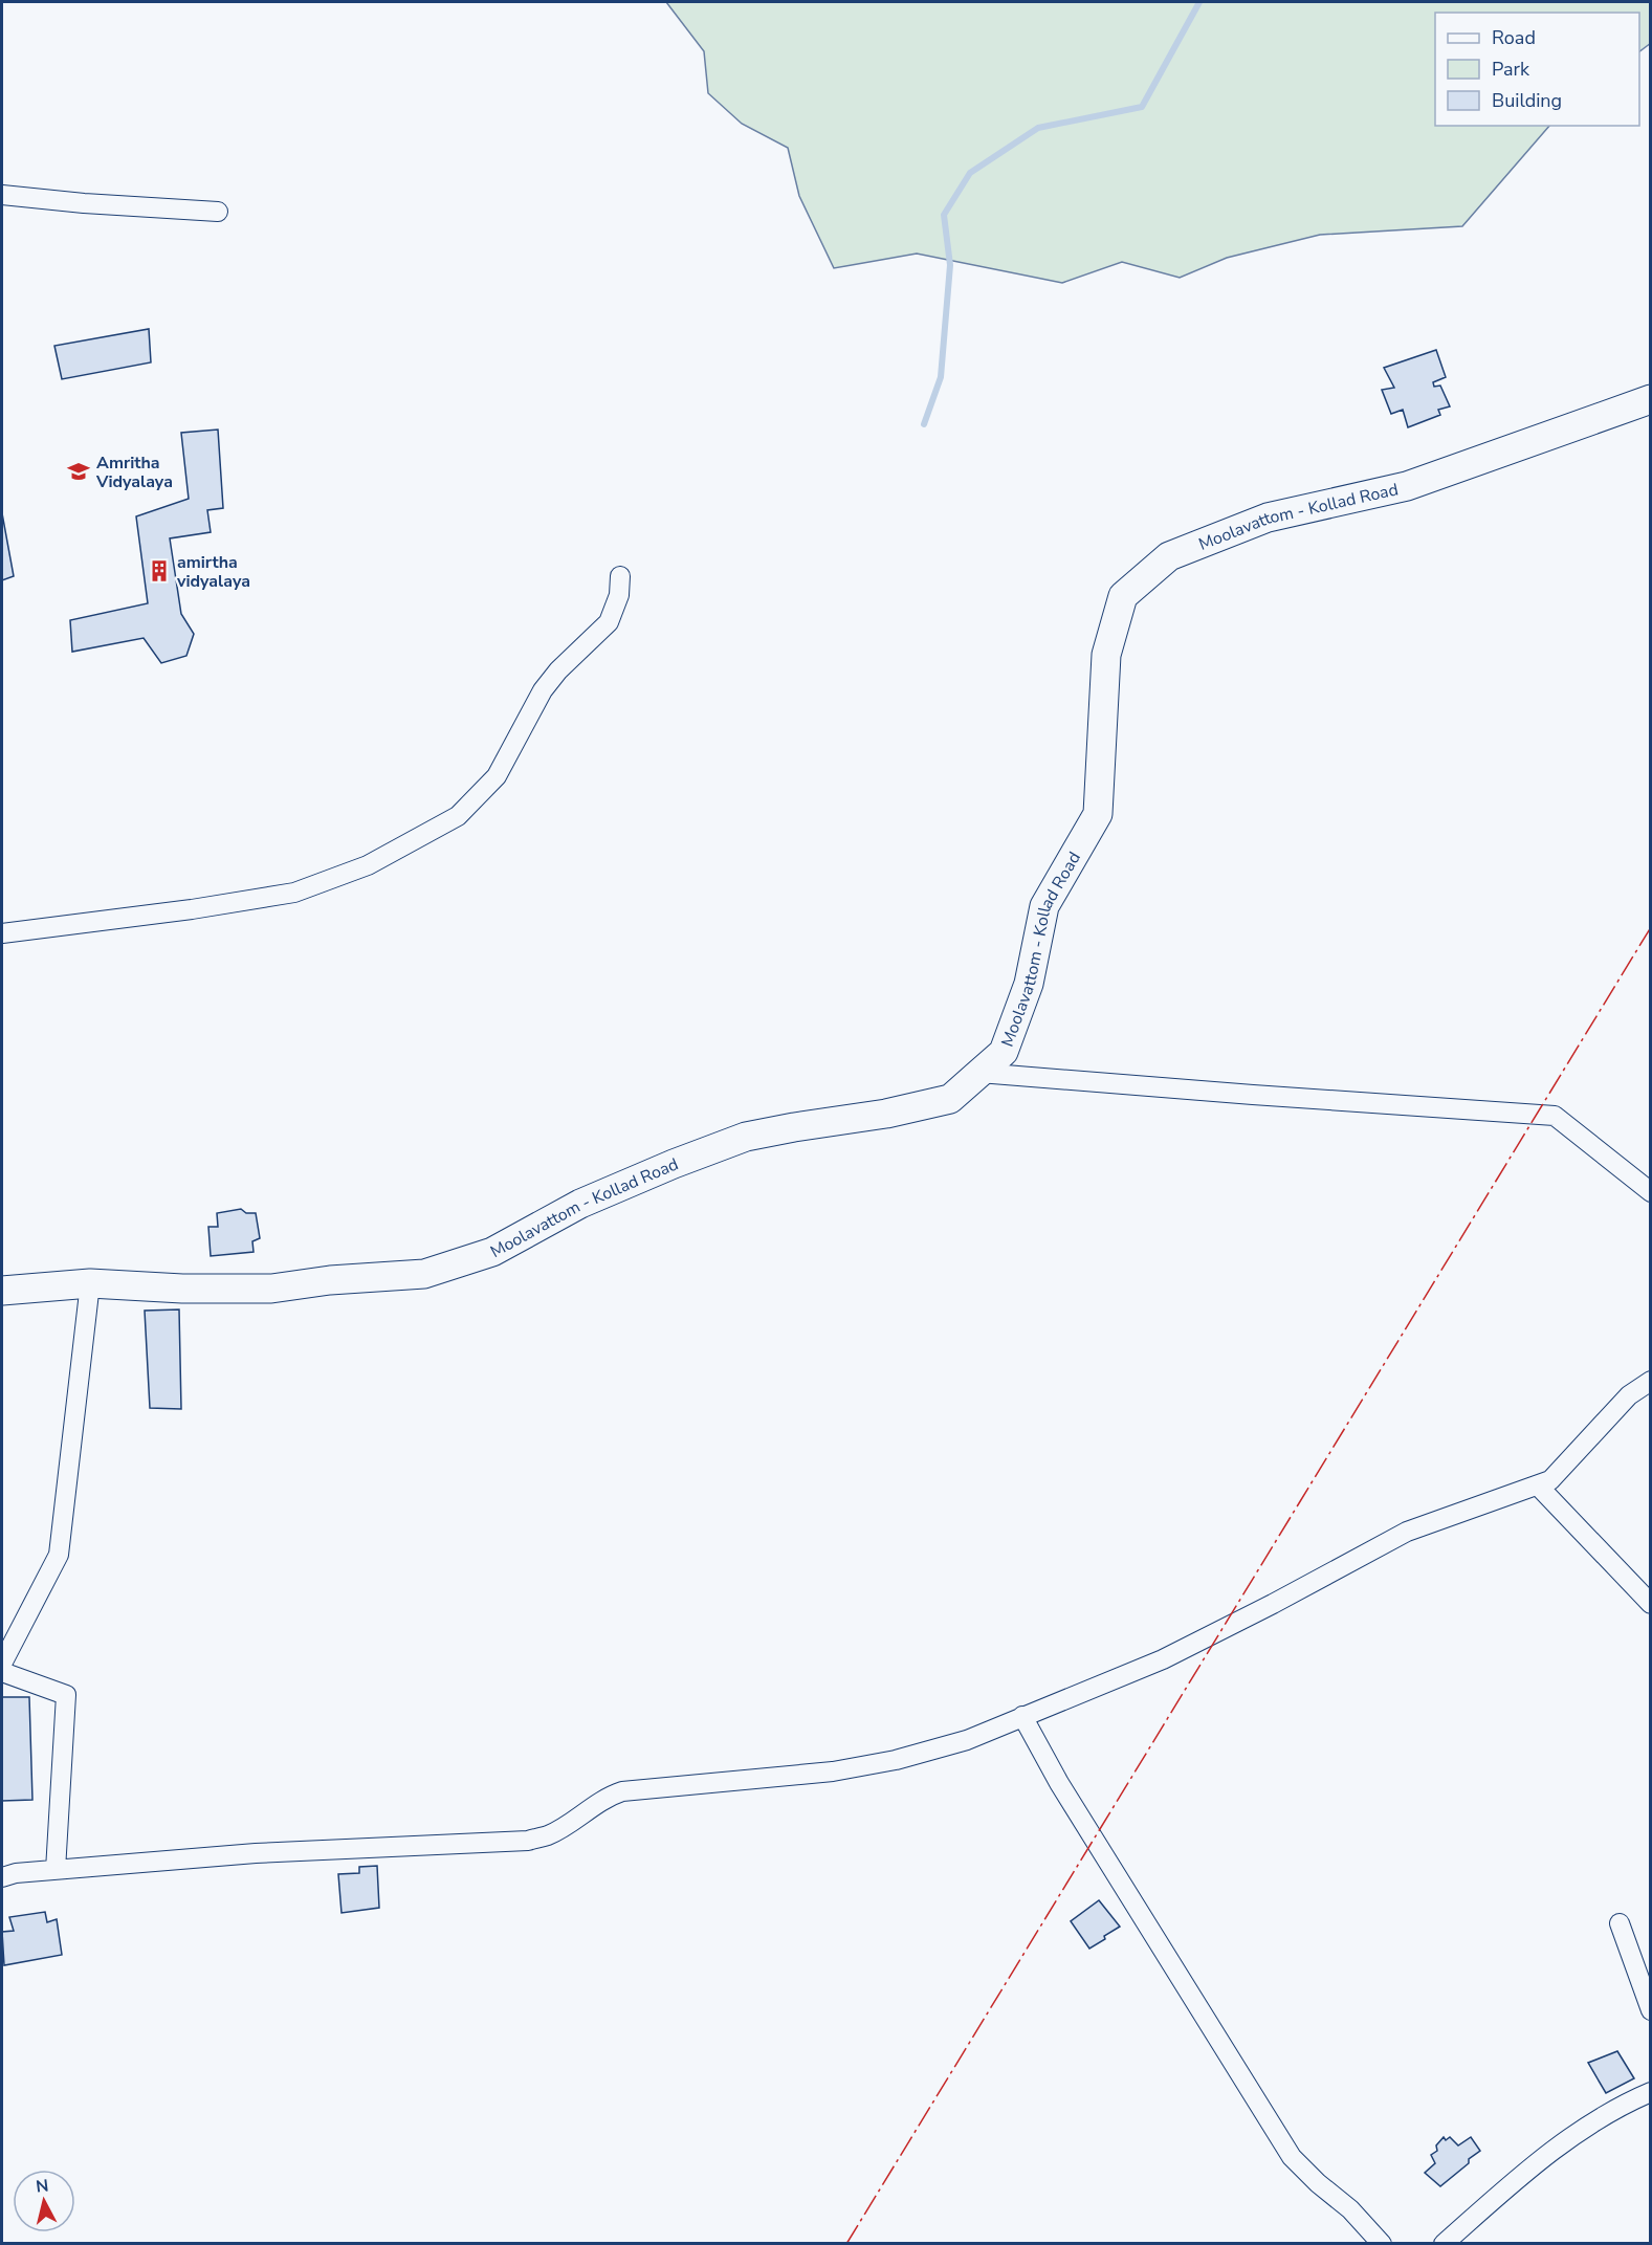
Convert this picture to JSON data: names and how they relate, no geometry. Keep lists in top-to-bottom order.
{
  "streets": {
    "main road": ["Moolavattom - Kollad Road"]
  },
  "places": {
    "school or university": ["Amritha Vidyalaya"],
    "building": ["amirtha vidyalaya"]
  },
  "legend": ["Road", "Park", "Building"],
  "north": "top"
}
